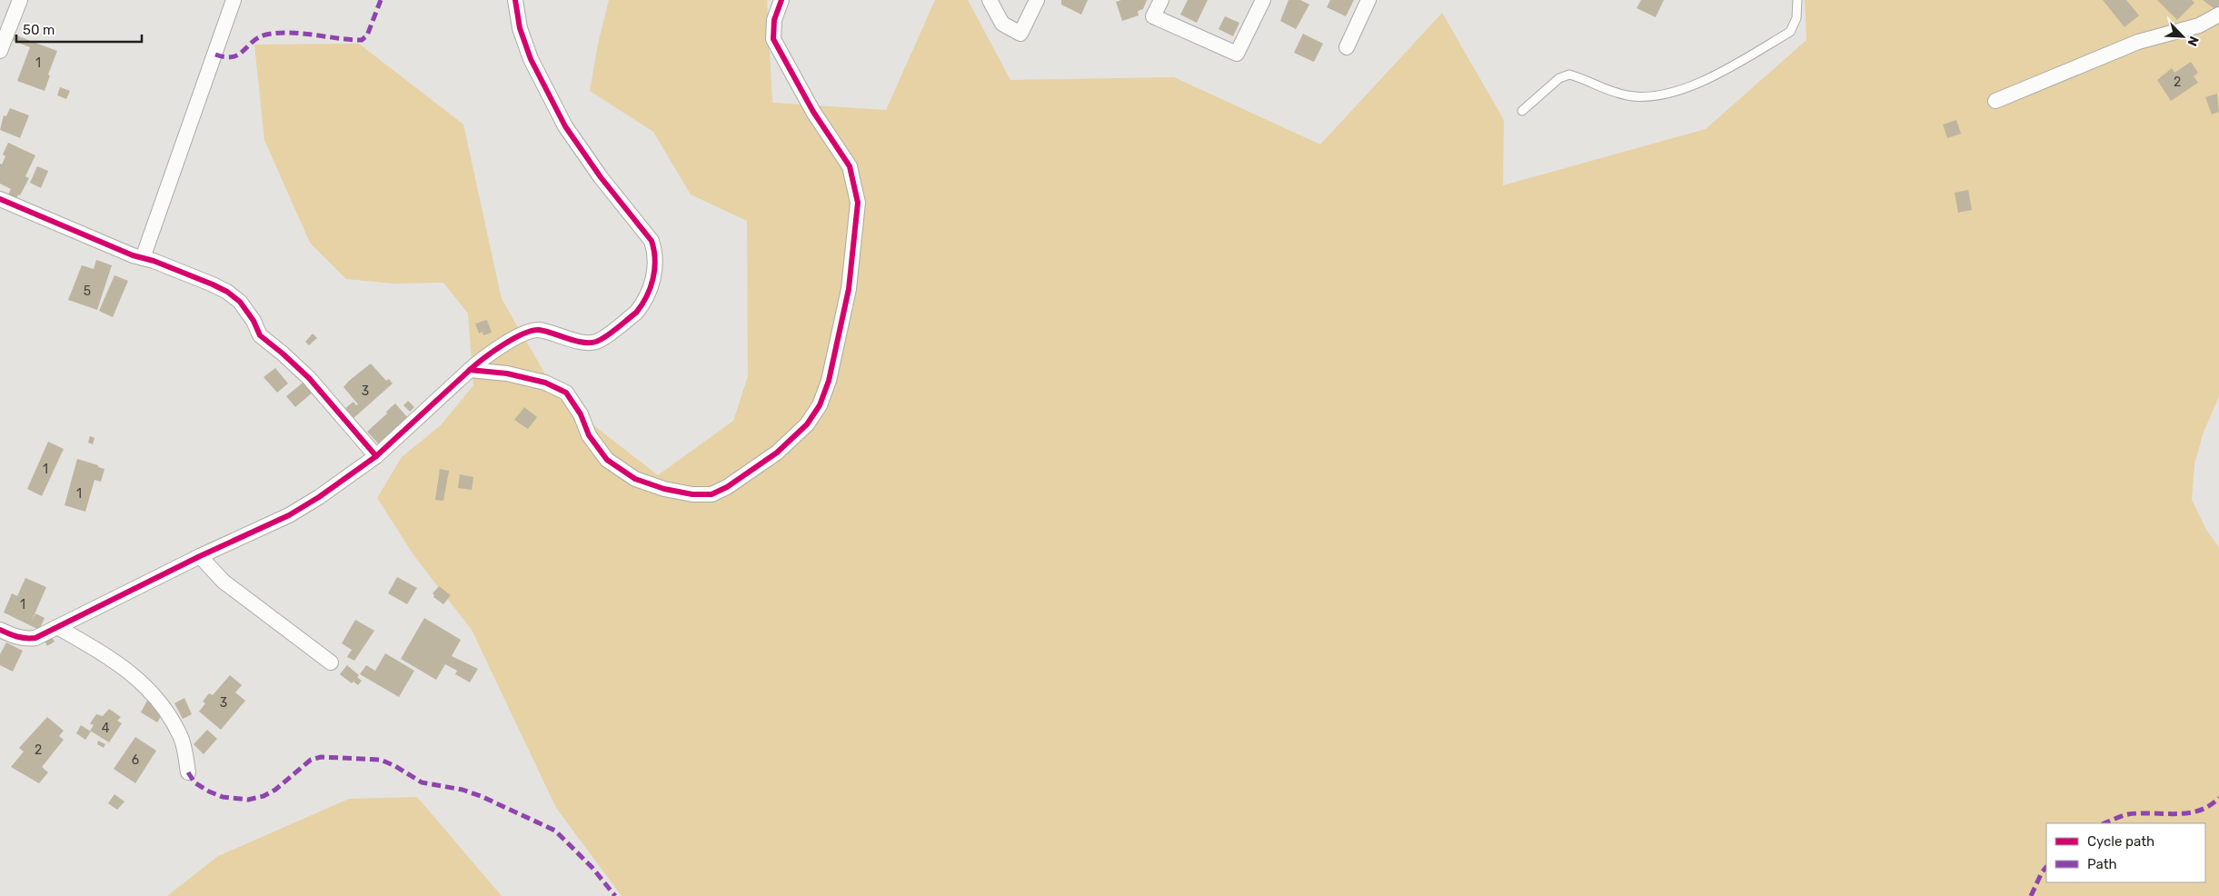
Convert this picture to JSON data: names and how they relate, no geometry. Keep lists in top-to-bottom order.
{
  "house_numbers": [
    "1",
    "2",
    "5",
    "3",
    "1",
    "1",
    "1",
    "3",
    "4",
    "2",
    "6"
  ],
  "legend": ["Cycle path", "Path"],
  "scale_bar": "50 m",
  "north": "bottom right"
}
